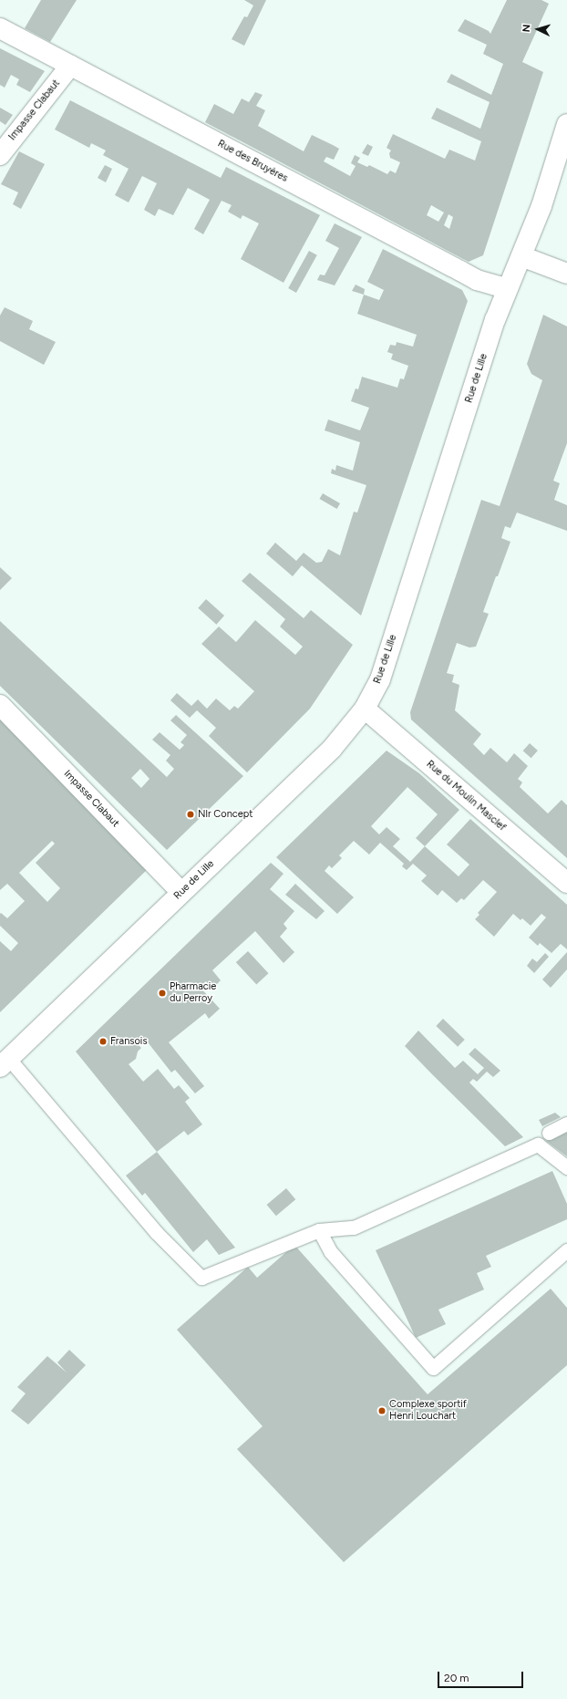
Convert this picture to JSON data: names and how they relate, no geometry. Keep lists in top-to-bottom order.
{
  "streets": {
    "street": [
      "Impasse Clabaut",
      "Rue des Bruyères",
      "Rue de Lille",
      "Rue du Moulin Masclef"
    ]
  },
  "crossings": [
    ["Impasse Clabaut", "Rue des Bruyères"],
    ["Impasse Clabaut", "Rue de Lille"],
    ["Rue des Bruyères", "Rue de Lille"],
    ["Rue de Lille", "Rue du Moulin Masclef"]
  ],
  "places": [
    "Nlr Concept",
    "Pharmacie du Perroy",
    "Fransois",
    "Complexe sportif Henri Louchart"
  ],
  "scale_bar": "20 m",
  "north": "left"
}
